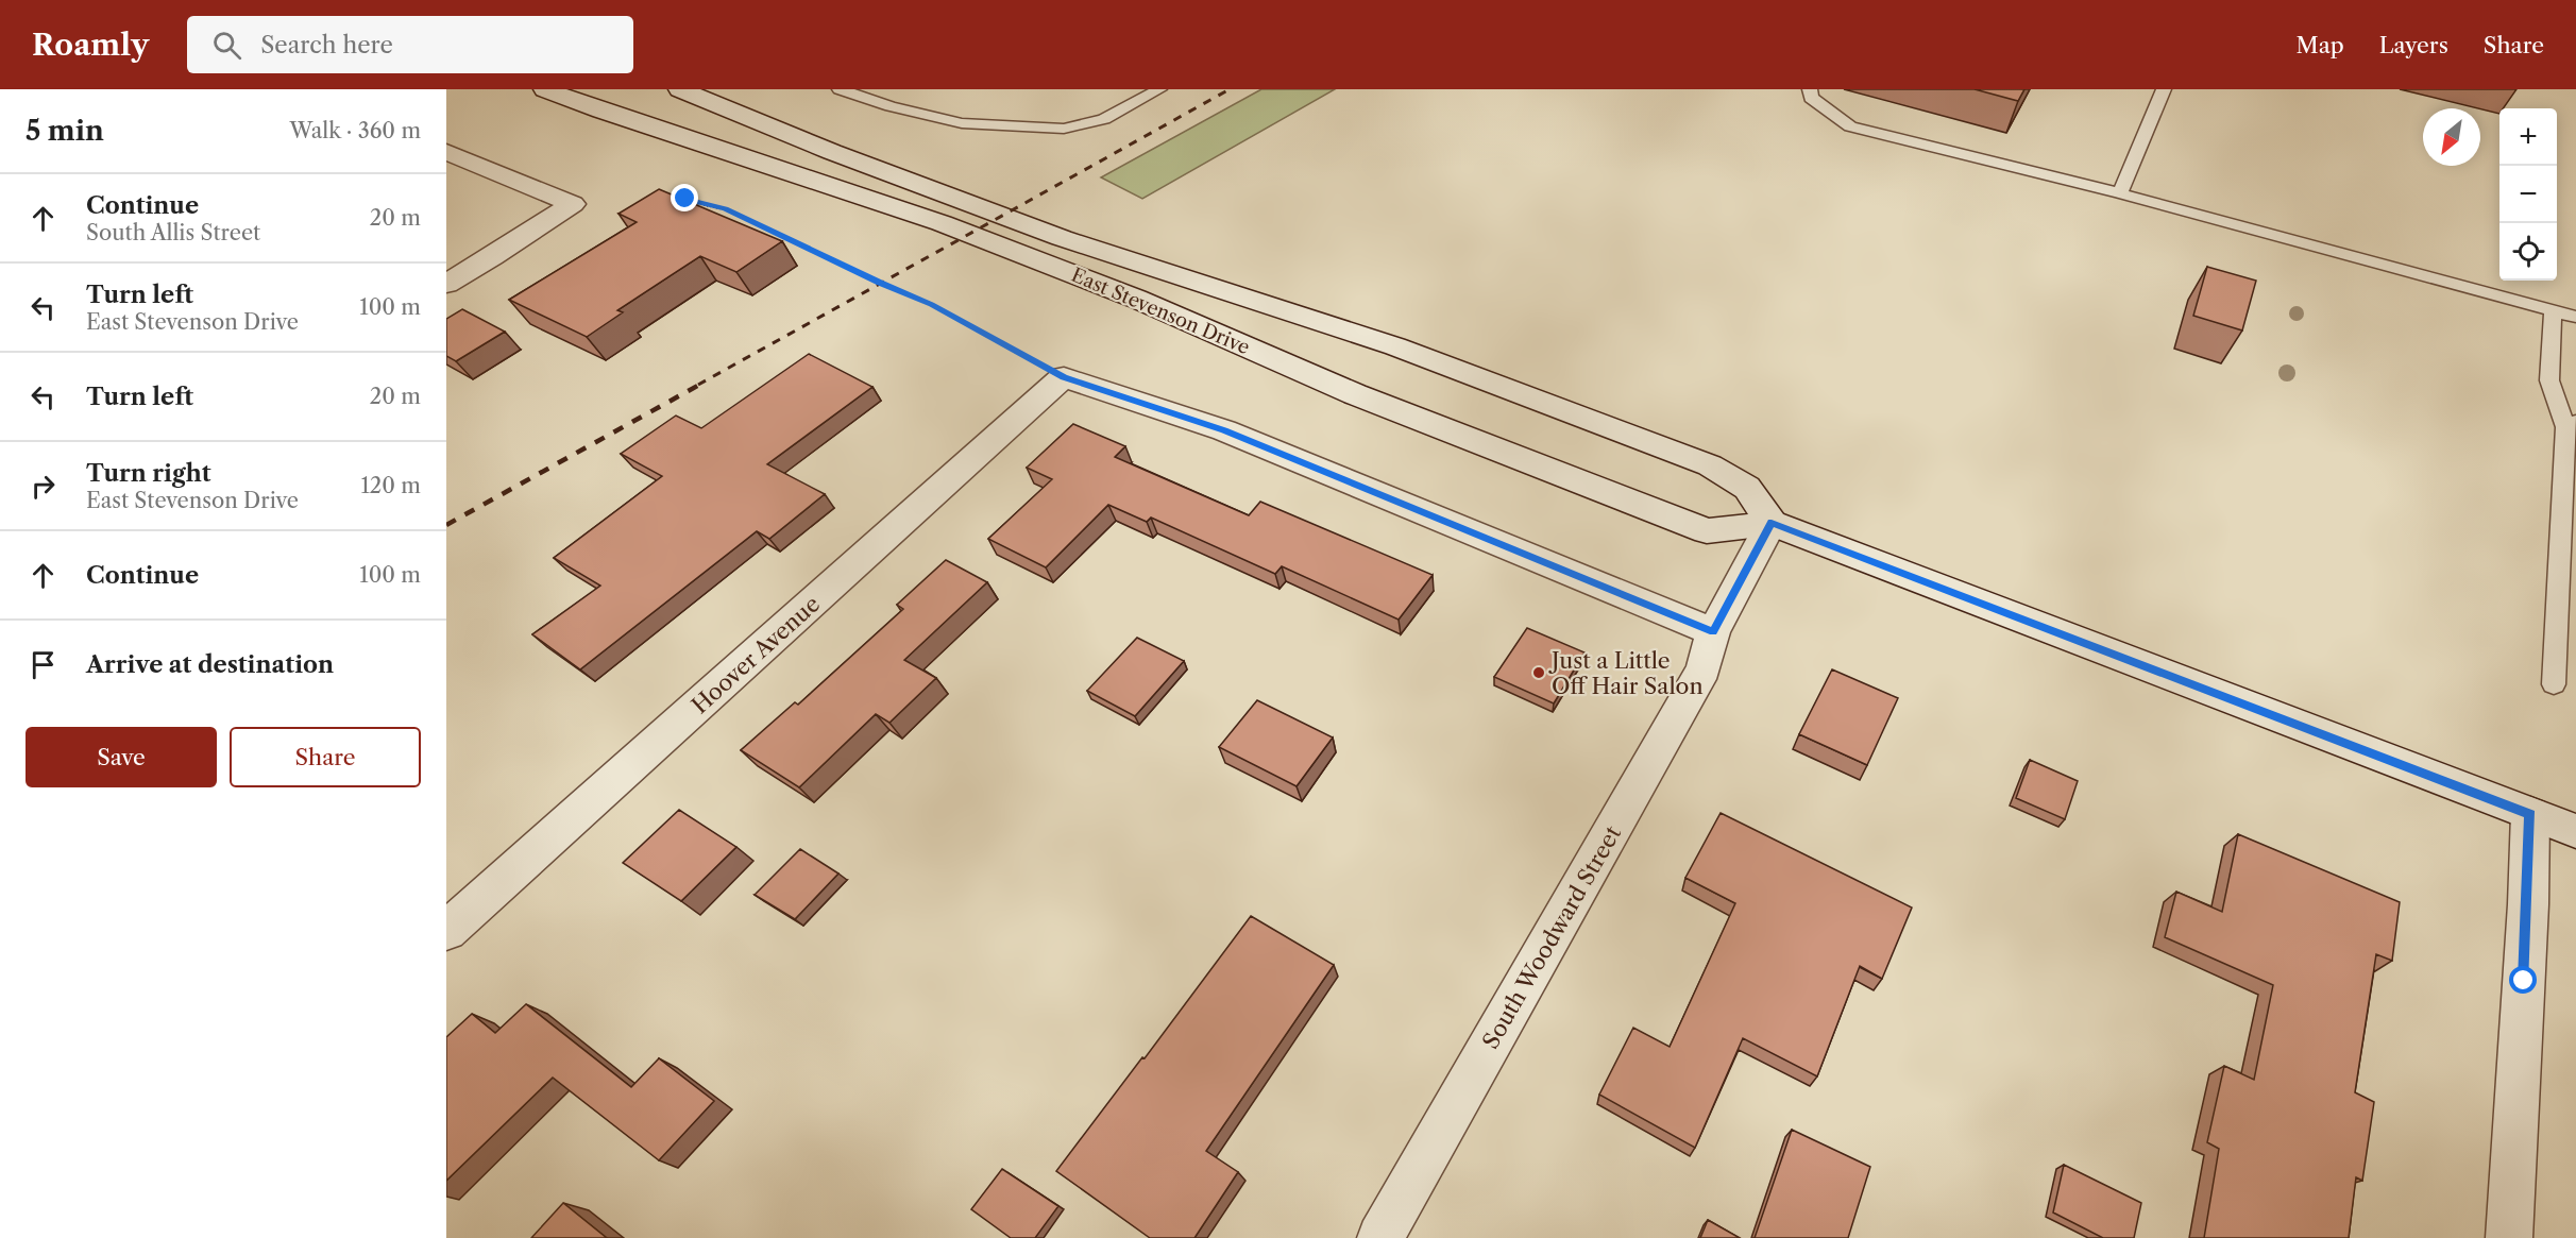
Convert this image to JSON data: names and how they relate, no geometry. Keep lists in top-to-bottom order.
{
  "streets": {
    "main road": ["East Stevenson Drive", "Hoover Avenue", "South Woodward Street"]
  },
  "crossings": [
    ["East Stevenson Drive", "South Woodward Street"]
  ],
  "places": ["Just a Little Off Hair Salon"],
  "north": "bottom left",
  "page": {
    "header": "Roamly",
    "search": "Search here",
    "nav": ["Map", "Layers", "Share"],
    "heading": ["5 min", "Walk · 360 m"],
    "map_buttons": ["+", "−"],
    "list": [
      ["Continue", "South Allis Street", "20 m"],
      ["Turn left", "East Stevenson Drive", "100 m"],
      ["Turn left", "20 m"],
      ["Turn right", "East Stevenson Drive", "120 m"],
      ["Continue", "100 m"],
      "Arrive at destination"
    ],
    "buttons": ["Save", "Share"]
  }
}
